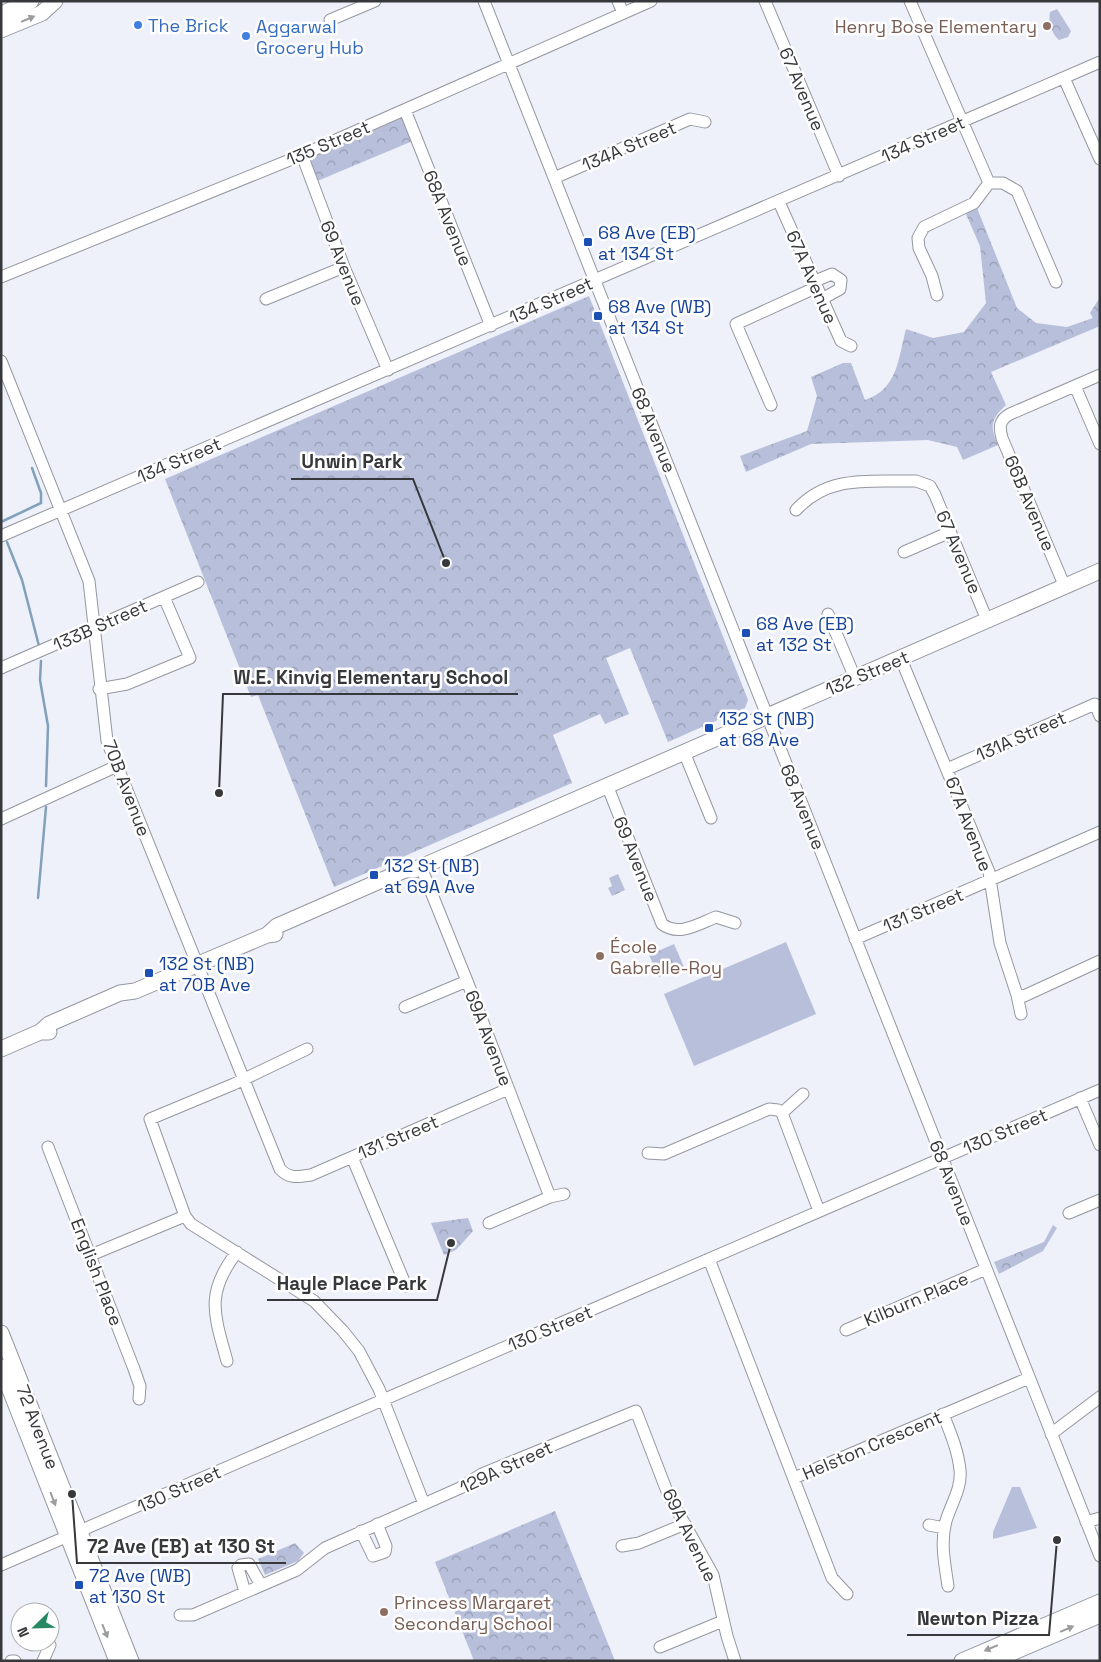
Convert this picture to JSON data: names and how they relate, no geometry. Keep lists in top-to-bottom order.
{
  "streets": {
    "main road": ["132 Street", "72 Avenue"],
    "street": [
      "67 Avenue",
      "134 Street",
      "135 Street",
      "134A Street",
      "68A Avenue",
      "69 Avenue",
      "67A Avenue",
      "68 Avenue",
      "66B Avenue",
      "133B Street",
      "131A Street",
      "70B Avenue",
      "131 Street",
      "69A Avenue",
      "130 Street",
      "English Place",
      "Kilburn Place",
      "Helston Crescent",
      "129A Street"
    ]
  },
  "crossings": [
    ["67 Avenue", "134 Street"],
    ["67 Avenue", "132 Street"],
    ["134 Street", "68A Avenue"],
    ["134 Street", "69 Avenue"],
    ["134 Street", "67A Avenue"],
    ["134 Street", "68 Avenue"],
    ["134 Street", "70B Avenue"],
    ["135 Street", "68A Avenue"],
    ["135 Street", "69 Avenue"],
    ["135 Street", "68 Avenue"],
    ["134A Street", "68 Avenue"],
    ["69 Avenue", "132 Street"],
    ["67A Avenue", "132 Street"],
    ["67A Avenue", "131A Street"],
    ["67A Avenue", "131 Street"],
    ["68 Avenue", "132 Street"],
    ["68 Avenue", "131 Street"],
    ["68 Avenue", "130 Street"],
    ["68 Avenue", "Kilburn Place"],
    ["68 Avenue", "Helston Crescent"],
    ["66B Avenue", "132 Street"],
    ["133B Street", "70B Avenue"],
    ["132 Street", "70B Avenue"],
    ["132 Street", "69A Avenue"],
    ["70B Avenue", "131 Street"],
    ["131 Street", "69A Avenue"],
    ["69A Avenue", "129A Street"],
    ["130 Street", "72 Avenue"],
    ["130 Street", "Helston Crescent"]
  ],
  "places": {
    "other": [
      "The Brick",
      "Henry Bose Elementary",
      "Aggarwal Grocery Hub",
      "Unwin Park",
      "W.E. Kinvig Elementary School",
      "École Gabrelle-Roy",
      "Hayle Place Park",
      "72 Ave (EB) at 130 St",
      "Newton Pizza",
      "Princess Margaret Secondary School"
    ],
    "transit": [
      "68 Ave (EB) at 134 St",
      "68 Ave (WB) at 134 St",
      "68 Ave (EB) at 132 St",
      "132 St (NB) at 68 Ave",
      "132 St (NB) at 69A Ave",
      "132 St (NB) at 70B Ave",
      "72 Ave (WB) at 130 St"
    ]
  },
  "north": "bottom left"
}
